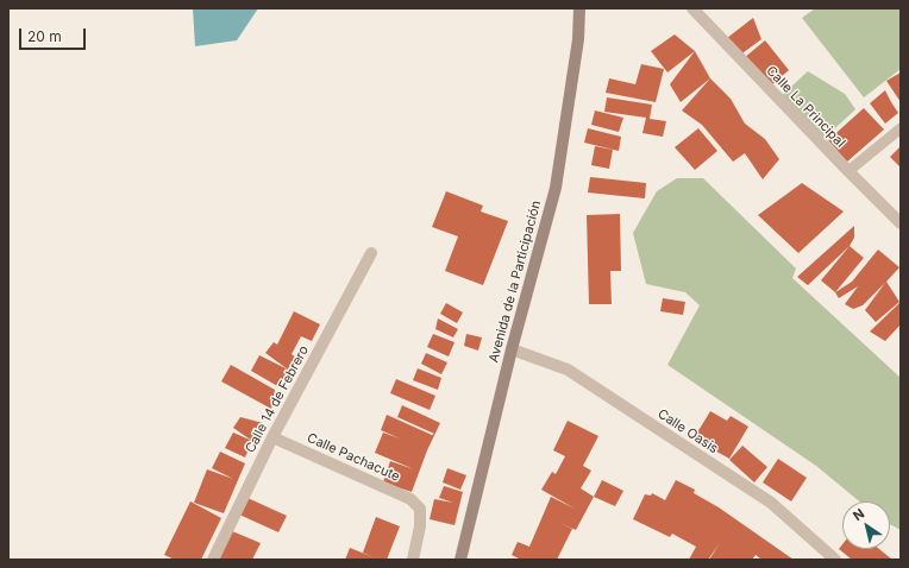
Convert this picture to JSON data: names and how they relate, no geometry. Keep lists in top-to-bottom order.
{
  "streets": {
    "main road": ["Avenida de la Participación"],
    "street": [
      "Calle La Principal",
      "Calle 14 de Febrero",
      "Calle Oasis",
      "Calle Pachacute"
    ]
  },
  "crossings": [
    ["Avenida de la Participación", "Calle Oasis"],
    ["Calle 14 de Febrero", "Calle Pachacute"]
  ],
  "scale_bar": "20 m",
  "north": "top left"
}
